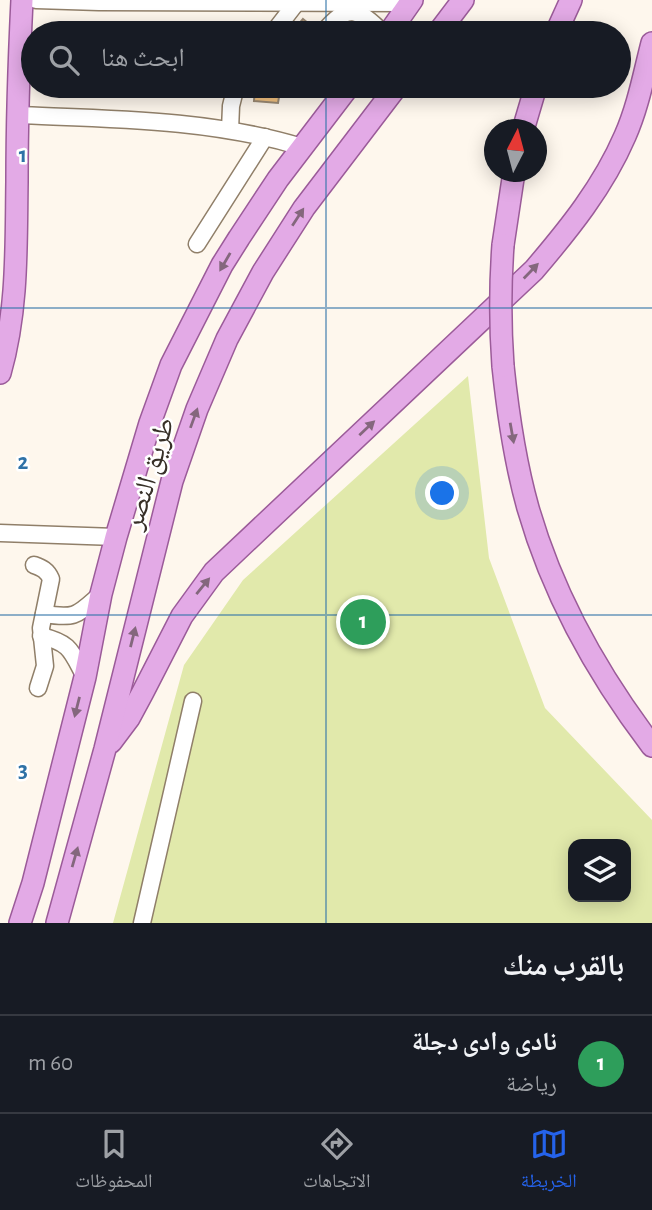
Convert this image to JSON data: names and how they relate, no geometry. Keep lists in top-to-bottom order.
{
  "streets": {
    "main road": ["طريق النصر"]
  },
  "north": "top",
  "page": {
    "search": "ابحث هنا",
    "pins": "1",
    "heading": "بالقرب منك",
    "list": [
      {
        "mark": "1",
        "name": "نادى وادى دجلة",
        "note": "رياضة",
        "value": "60 m"
      }
    ],
    "nav": ["الخريطة", "الاتجاهات", "المحفوظات"]
  },
  "grid": {
    "rows": ["1", "2", "3"]
  }
}
